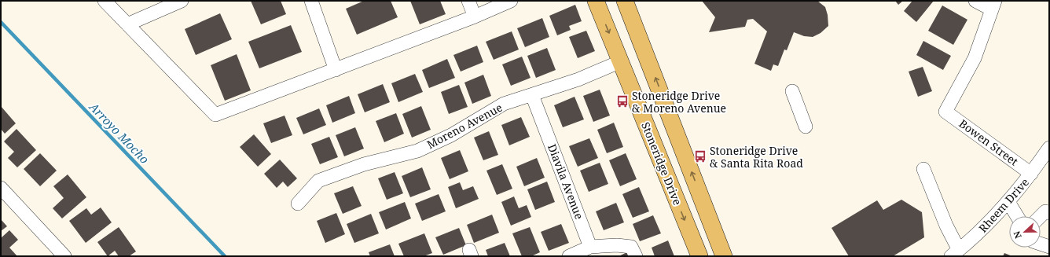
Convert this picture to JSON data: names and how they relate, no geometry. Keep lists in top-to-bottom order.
{
  "streets": {
    "main road": ["Stoneridge Drive"],
    "street": [
      "Moreno Avenue",
      "Bowen Street",
      "Diavila Avenue",
      "Rheem Drive"
    ]
  },
  "crossings": [
    ["Moreno Avenue", "Stoneridge Drive"],
    ["Moreno Avenue", "Diavila Avenue"],
    ["Bowen Street", "Rheem Drive"]
  ],
  "water": ["Arroyo Mocho"],
  "places": {
    "bus stop": ["Stoneridge Drive & Moreno Avenue", "Stoneridge Drive & Santa Rita Road"]
  },
  "north": "left"
}
